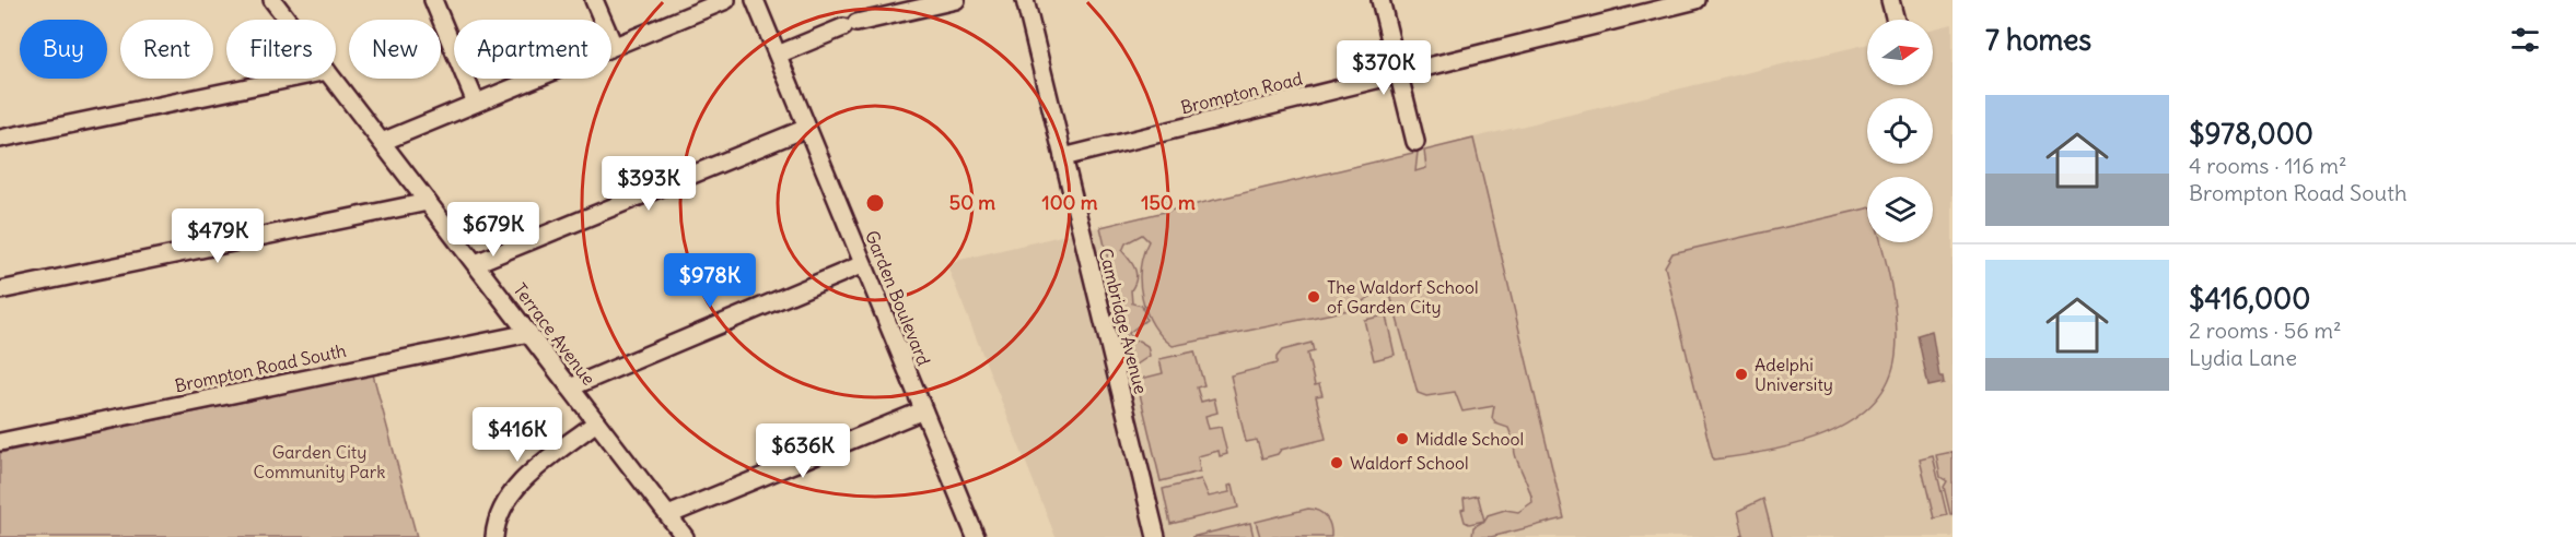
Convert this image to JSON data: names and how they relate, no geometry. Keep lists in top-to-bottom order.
{
  "streets": {
    "street": [
      "Brompton Road",
      "Garden Boulevard",
      "Cambridge Avenue",
      "Terrace Avenue",
      "Brompton Road South"
    ]
  },
  "crossings": [
    ["Brompton Road", "Cambridge Avenue"],
    ["Terrace Avenue", "Brompton Road South"]
  ],
  "parks": ["Garden City Community Park"],
  "places": [
    "The Waldorf School of Garden City",
    "Adelphi University",
    "Middle School",
    "Waldorf School"
  ],
  "north": "right",
  "page": {
    "heading": "7 homes",
    "chip": [
      "Buy",
      "Rent",
      "Filters",
      "New",
      "Apartment"
    ],
    "price": [
      "$370K",
      "$393K",
      "$679K",
      "$479K",
      "$978K",
      "$416K",
      "$636K"
    ],
    "list": [
      {
        "name": "$978,000",
        "note": "4 rooms · 116 m² · Brompton Road South"
      },
      {
        "name": "$416,000",
        "note": "2 rooms · 56 m² · Lydia Lane"
      }
    ]
  },
  "rings": ["50 m", "100 m", "150 m"]
}
